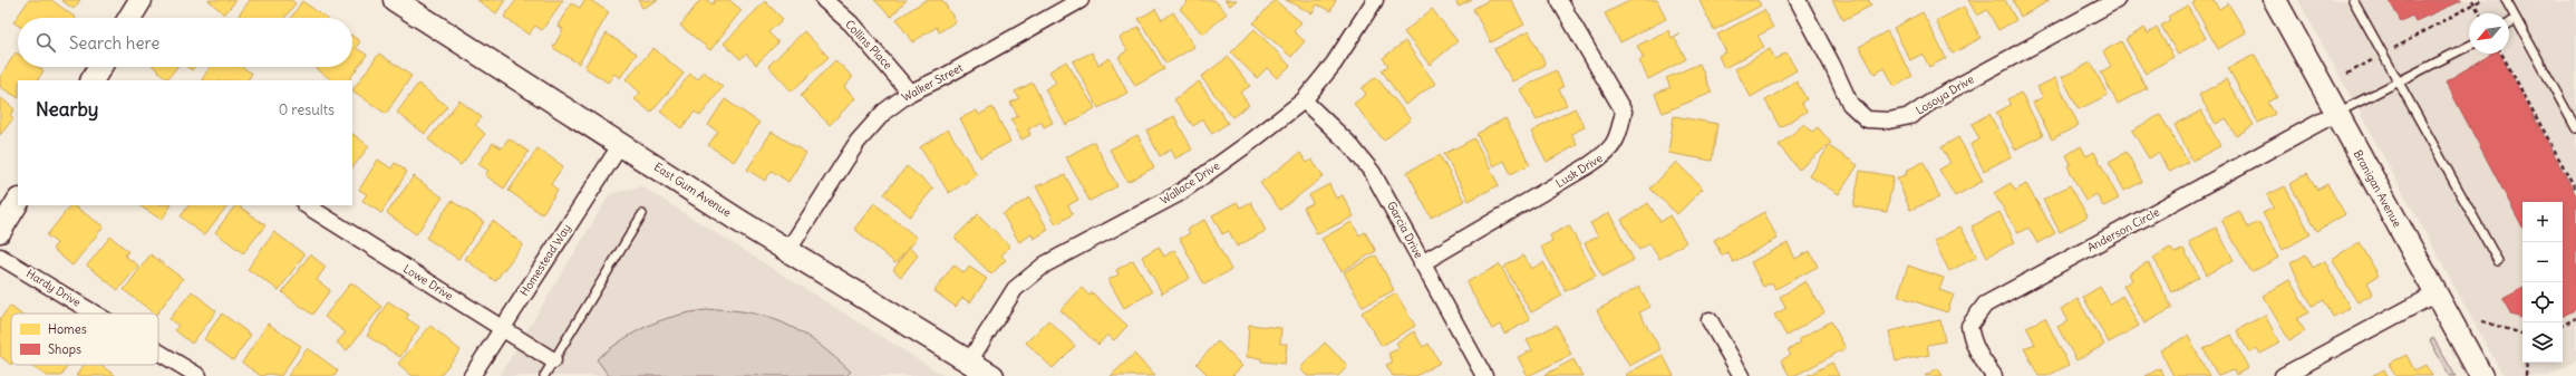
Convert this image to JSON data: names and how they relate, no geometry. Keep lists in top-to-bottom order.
{
  "streets": {
    "street": [
      "Collins Place",
      "Walker Street",
      "Losoya Drive",
      "Lusk Drive",
      "Wallace Drive",
      "Branigan Avenue",
      "East Gum Avenue",
      "Garcia Drive",
      "Anderson Circle",
      "Homestead Way",
      "Lowe Drive",
      "Hardy Drive"
    ]
  },
  "crossings": [
    ["Collins Place", "Walker Street"],
    ["Walker Street", "East Gum Avenue"],
    ["Lusk Drive", "Garcia Drive"],
    ["Wallace Drive", "East Gum Avenue"],
    ["Wallace Drive", "Garcia Drive"],
    ["Branigan Avenue", "Anderson Circle"],
    ["East Gum Avenue", "Homestead Way"],
    ["Homestead Way", "Lowe Drive"]
  ],
  "legend": ["Homes", "Shops"],
  "north": "bottom left",
  "page": {
    "search": "Search here",
    "heading": ["Nearby", "0 results"],
    "map_buttons": ["+", "−"]
  }
}
